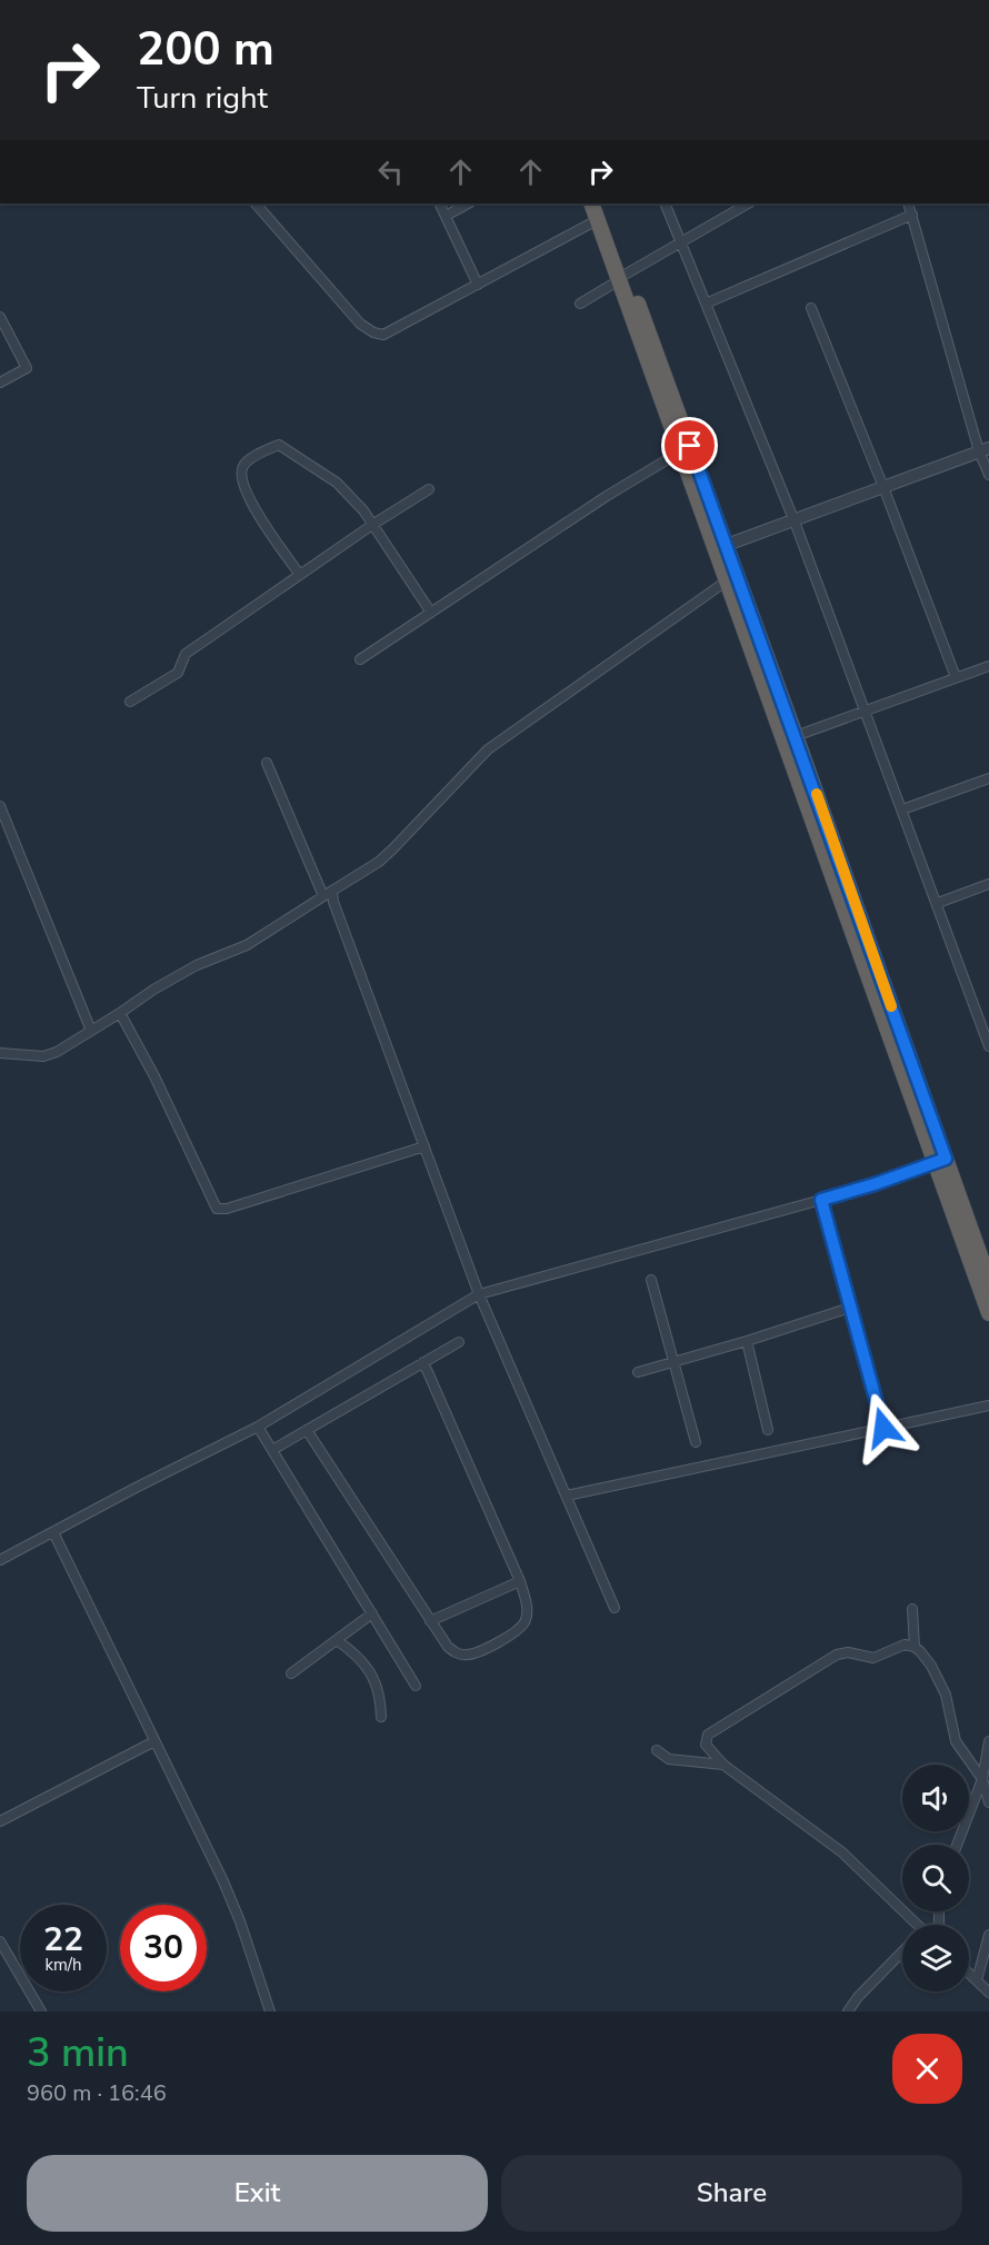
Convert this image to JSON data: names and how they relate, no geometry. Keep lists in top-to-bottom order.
{
  "page": {
    "turn": ["200 m", "Turn right"],
    "speed": "22 km/h",
    "limit": "30",
    "heading": ["3 min", "960 m · 16:46"],
    "buttons": ["Exit", "Share"]
  }
}
